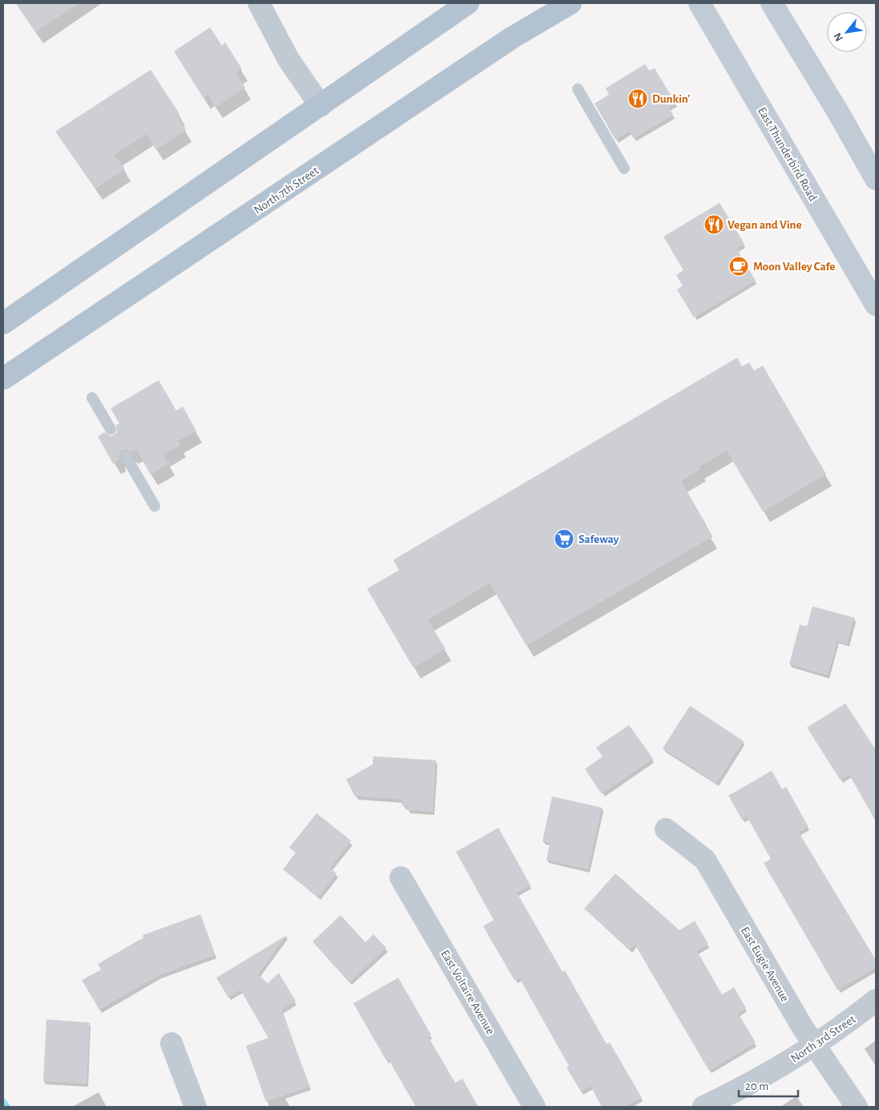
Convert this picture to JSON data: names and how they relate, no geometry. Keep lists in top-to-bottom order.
{
  "streets": {
    "main road": ["East Thunderbird Road", "North 7th Street"],
    "street": ["East Eugie Avenue", "East Voltaire Avenue", "North 3rd Street"]
  },
  "crossings": [
    ["East Eugie Avenue", "North 3rd Street"]
  ],
  "places": {
    "restaurant": ["Dunkin'", "Vegan and Vine"],
    "cafe": ["Moon Valley Cafe"],
    "supermarket": ["Safeway"]
  },
  "scale_bar": "20 m",
  "north": "bottom left"
}
